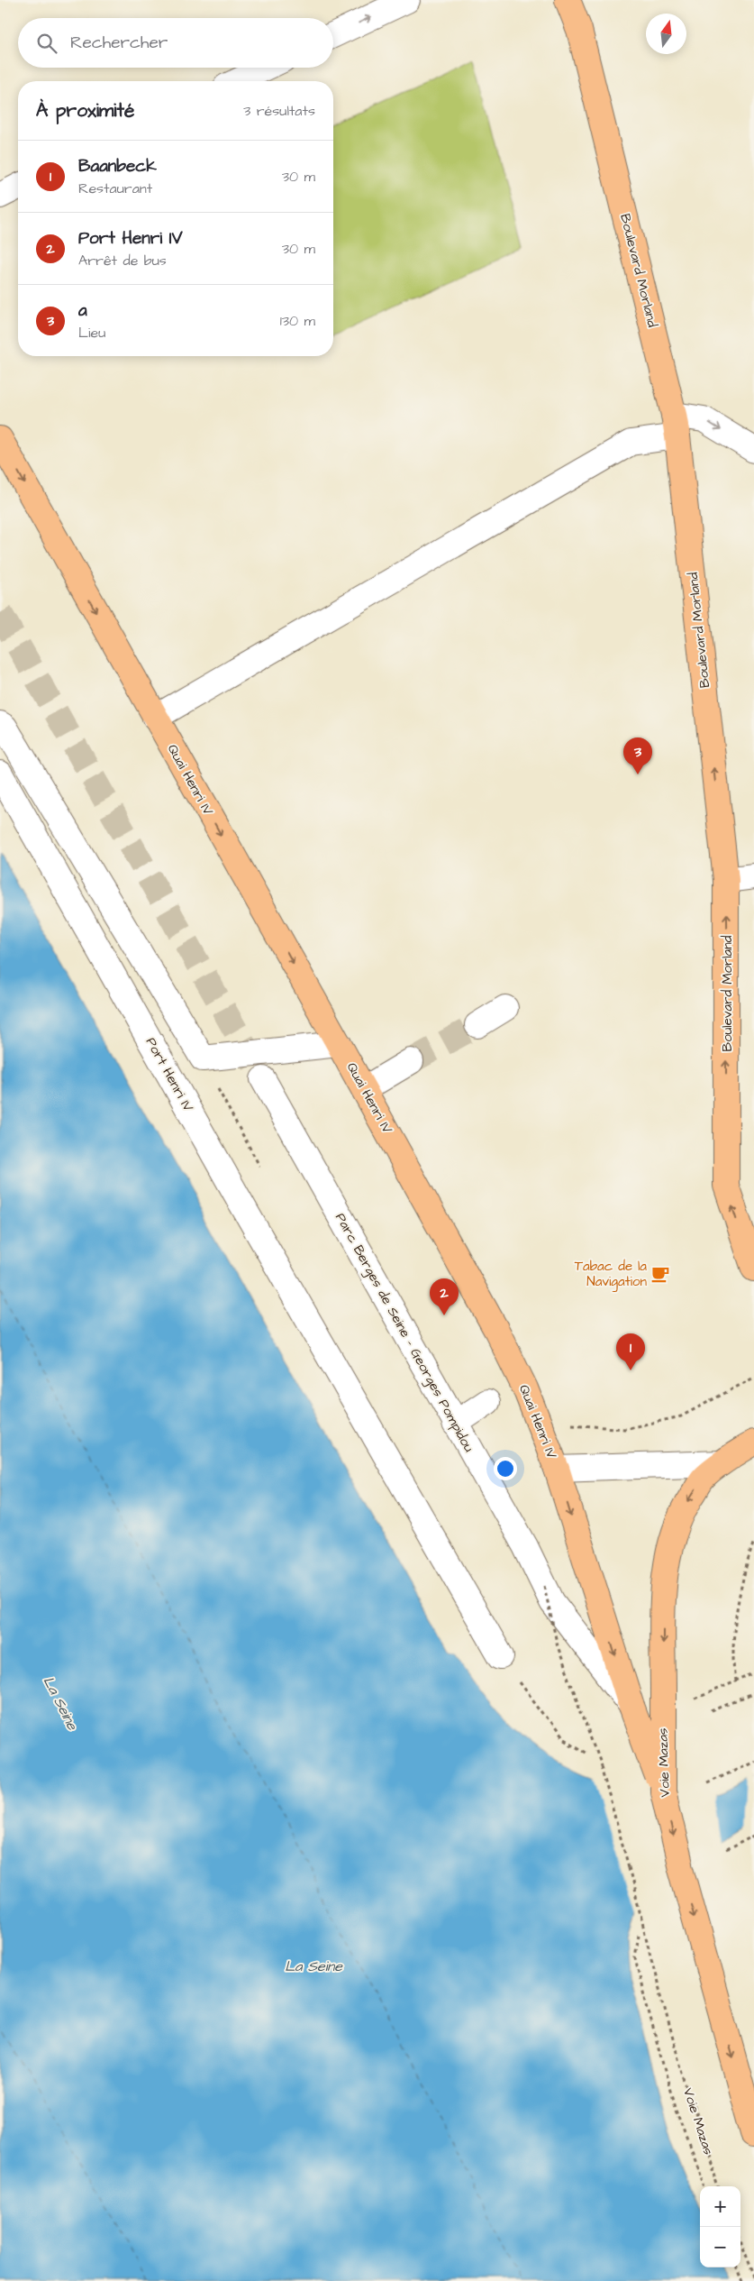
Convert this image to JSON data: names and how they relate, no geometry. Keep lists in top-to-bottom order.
{
  "streets": {
    "main road": ["Boulevard Morland", "Quai Henri IV", "Voie Mazas"],
    "street": ["Port Henri IV", "Parc Berges de Seine - Georges Pompidou"]
  },
  "crossings": [
    ["Quai Henri IV", "Parc Berges de Seine - Georges Pompidou"],
    ["Quai Henri IV", "Voie Mazas"],
    ["Parc Berges de Seine - Georges Pompidou", "Voie Mazas"]
  ],
  "one_way": ["Boulevard Morland", "Quai Henri IV"],
  "water": ["La Seine"],
  "places": {
    "cafe": ["Tabac de la Navigation"]
  },
  "north": "top",
  "page": {
    "search": "Rechercher",
    "heading": ["À proximité", "3 résultats"],
    "list": [
      {
        "mark": "1",
        "name": "Baanbeck",
        "note": "Restaurant",
        "value": "30 m"
      },
      {
        "mark": "2",
        "name": "Port Henri IV",
        "note": "Arrêt de bus",
        "value": "30 m"
      },
      {
        "mark": "3",
        "name": "a",
        "note": "Lieu",
        "value": "130 m"
      }
    ],
    "pins": ["3", "2", "1"],
    "map_buttons": ["+", "−"]
  }
}
